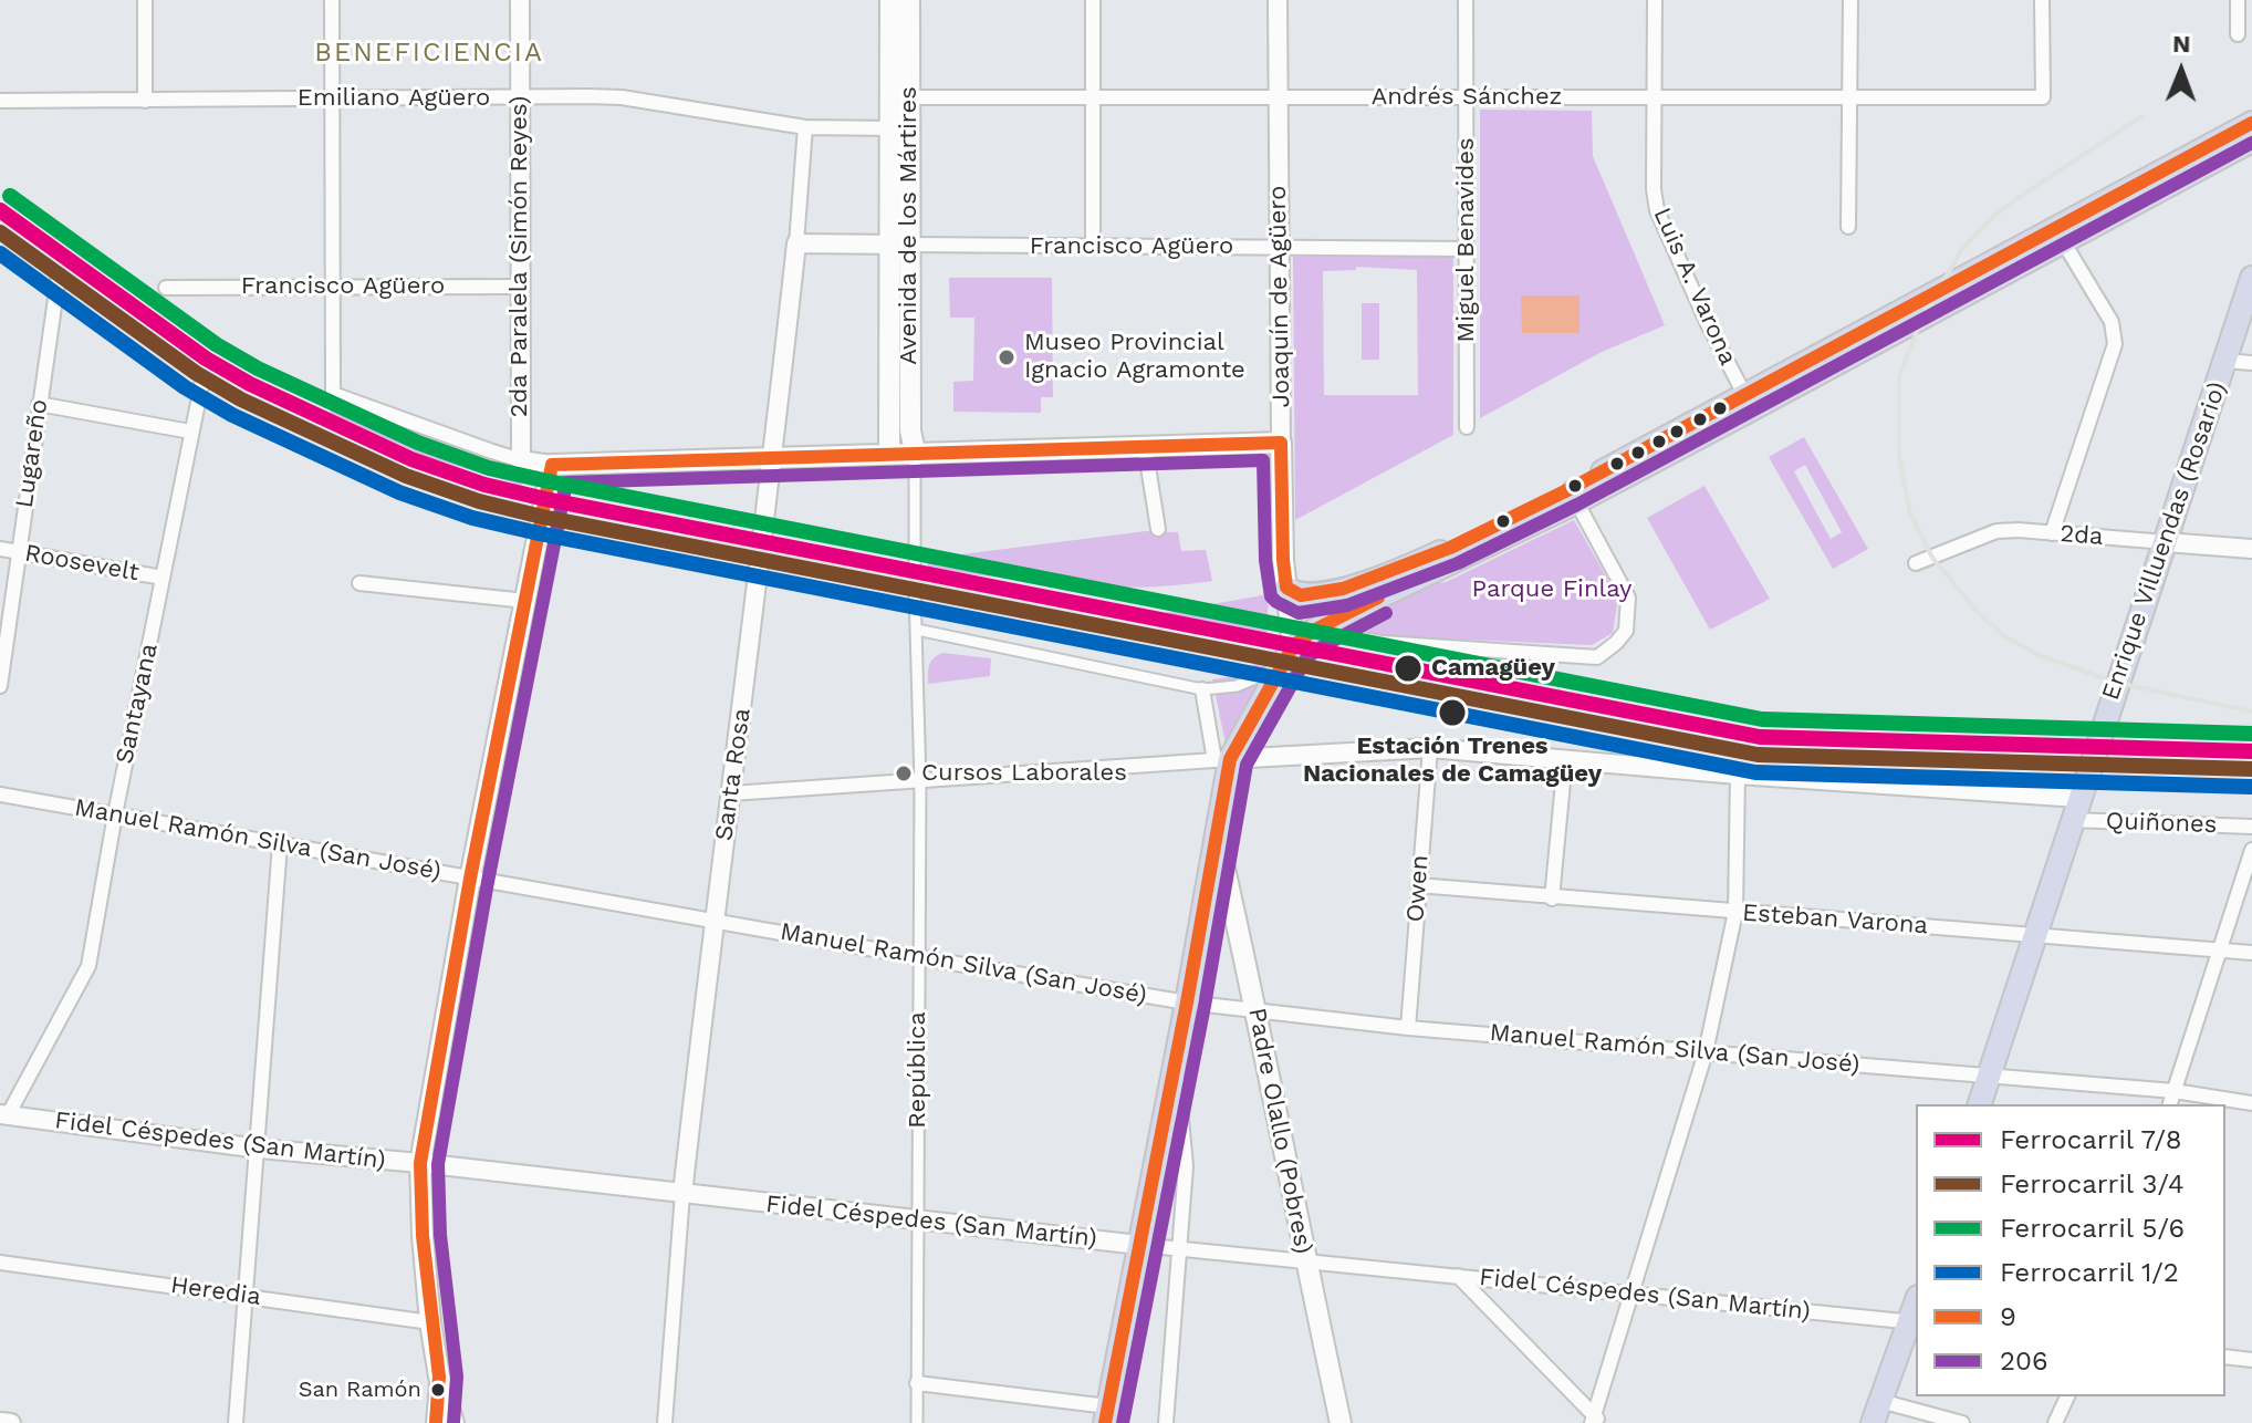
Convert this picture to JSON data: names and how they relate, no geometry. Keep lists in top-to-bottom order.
{
  "streets": {
    "main road": [
      "Avenida de los Mártires",
      "Joaquín de Agüero",
      "Enrique Villuendas (Rosario)",
      "Padre Olallo (Pobres)"
    ],
    "street": [
      "Andrés Sánchez",
      "Emiliano Agüero",
      "Miguel Benavides",
      "Francisco Agüero",
      "2da Paralela (Simón Reyes)",
      "Luis A. Varona",
      "Lugareño",
      "2da",
      "Roosevelt",
      "Santayana",
      "Santa Rosa",
      "Quiñones",
      "Manuel Ramón Silva (San José)",
      "Owen",
      "Esteban Varona",
      "República",
      "Fidel Céspedes (San Martín)",
      "Heredia"
    ]
  },
  "crossings": [
    ["Andrés Sánchez", "Avenida de los Mártires"],
    ["Andrés Sánchez", "Miguel Benavides"],
    ["Andrés Sánchez", "Luis A. Varona"],
    ["Andrés Sánchez", "Joaquín de Agüero"],
    ["Emiliano Agüero", "Avenida de los Mártires"],
    ["Emiliano Agüero", "2da Paralela (Simón Reyes)"],
    ["Emiliano Agüero", "Santa Rosa"],
    ["Avenida de los Mártires", "Francisco Agüero"],
    ["Avenida de los Mártires", "República"],
    ["Miguel Benavides", "Francisco Agüero"],
    ["Francisco Agüero", "2da Paralela (Simón Reyes)"],
    ["Francisco Agüero", "Joaquín de Agüero"],
    ["Francisco Agüero", "Santa Rosa"],
    ["Lugareño", "Roosevelt"],
    ["2da", "Enrique Villuendas (Rosario)"],
    ["Enrique Villuendas (Rosario)", "Quiñones"],
    ["Enrique Villuendas (Rosario)", "Manuel Ramón Silva (San José)"],
    ["Enrique Villuendas (Rosario)", "Esteban Varona"],
    ["Roosevelt", "Santayana"],
    ["Santayana", "Manuel Ramón Silva (San José)"],
    ["Santayana", "Fidel Céspedes (San Martín)"],
    ["Santa Rosa", "Manuel Ramón Silva (San José)"],
    ["Santa Rosa", "Fidel Céspedes (San Martín)"],
    ["Manuel Ramón Silva (San José)", "Owen"],
    ["Manuel Ramón Silva (San José)", "República"],
    ["Manuel Ramón Silva (San José)", "Padre Olallo (Pobres)"],
    ["Owen", "Esteban Varona"],
    ["República", "Fidel Céspedes (San Martín)"],
    ["Padre Olallo (Pobres)", "Fidel Céspedes (San Martín)"]
  ],
  "districts": ["BENEFICIENCIA"],
  "parks": ["Parque Finlay"],
  "places": [
    "Museo Provincial Ignacio Agramonte",
    "Camagüey",
    "Estación Trenes Nacionales de Camagüey",
    "Cursos Laborales",
    "San Ramón"
  ],
  "lines": [
    "transit line 9",
    "transit line 206",
    "rail line 5/6",
    "rail line 7/8",
    "rail line 3/4",
    "rail line 1/2"
  ],
  "legend": [
    "Ferrocarril 7/8",
    "Ferrocarril 3/4",
    "Ferrocarril 5/6",
    "Ferrocarril 1/2",
    "9",
    "206"
  ],
  "north": "top"
}
